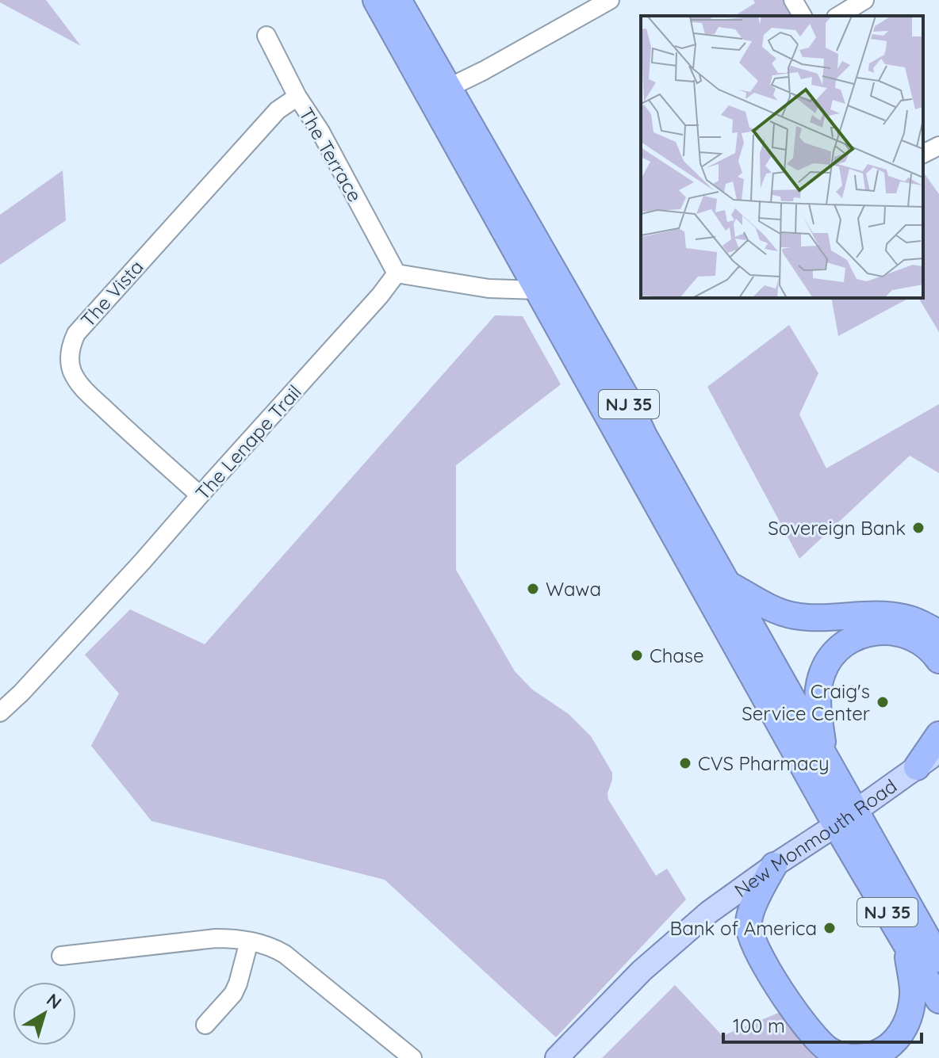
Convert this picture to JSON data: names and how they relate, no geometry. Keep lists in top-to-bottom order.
{
  "streets": {
    "highway": ["NJ 35"],
    "main road": ["New Monmouth Road"],
    "street": ["The Terrace", "The Vista", "The Lenape Trail"]
  },
  "crossings": [
    ["The Terrace", "The Vista"],
    ["The Terrace", "The Lenape Trail"],
    ["The Vista", "The Lenape Trail"],
    ["NJ 35", "New Monmouth Road"]
  ],
  "places": [
    "Sovereign Bank",
    "Wawa",
    "Chase",
    "Craig's Service Center",
    "CVS Pharmacy",
    "Bank of America"
  ],
  "scale_bar": "100 m",
  "north": "top right"
}
